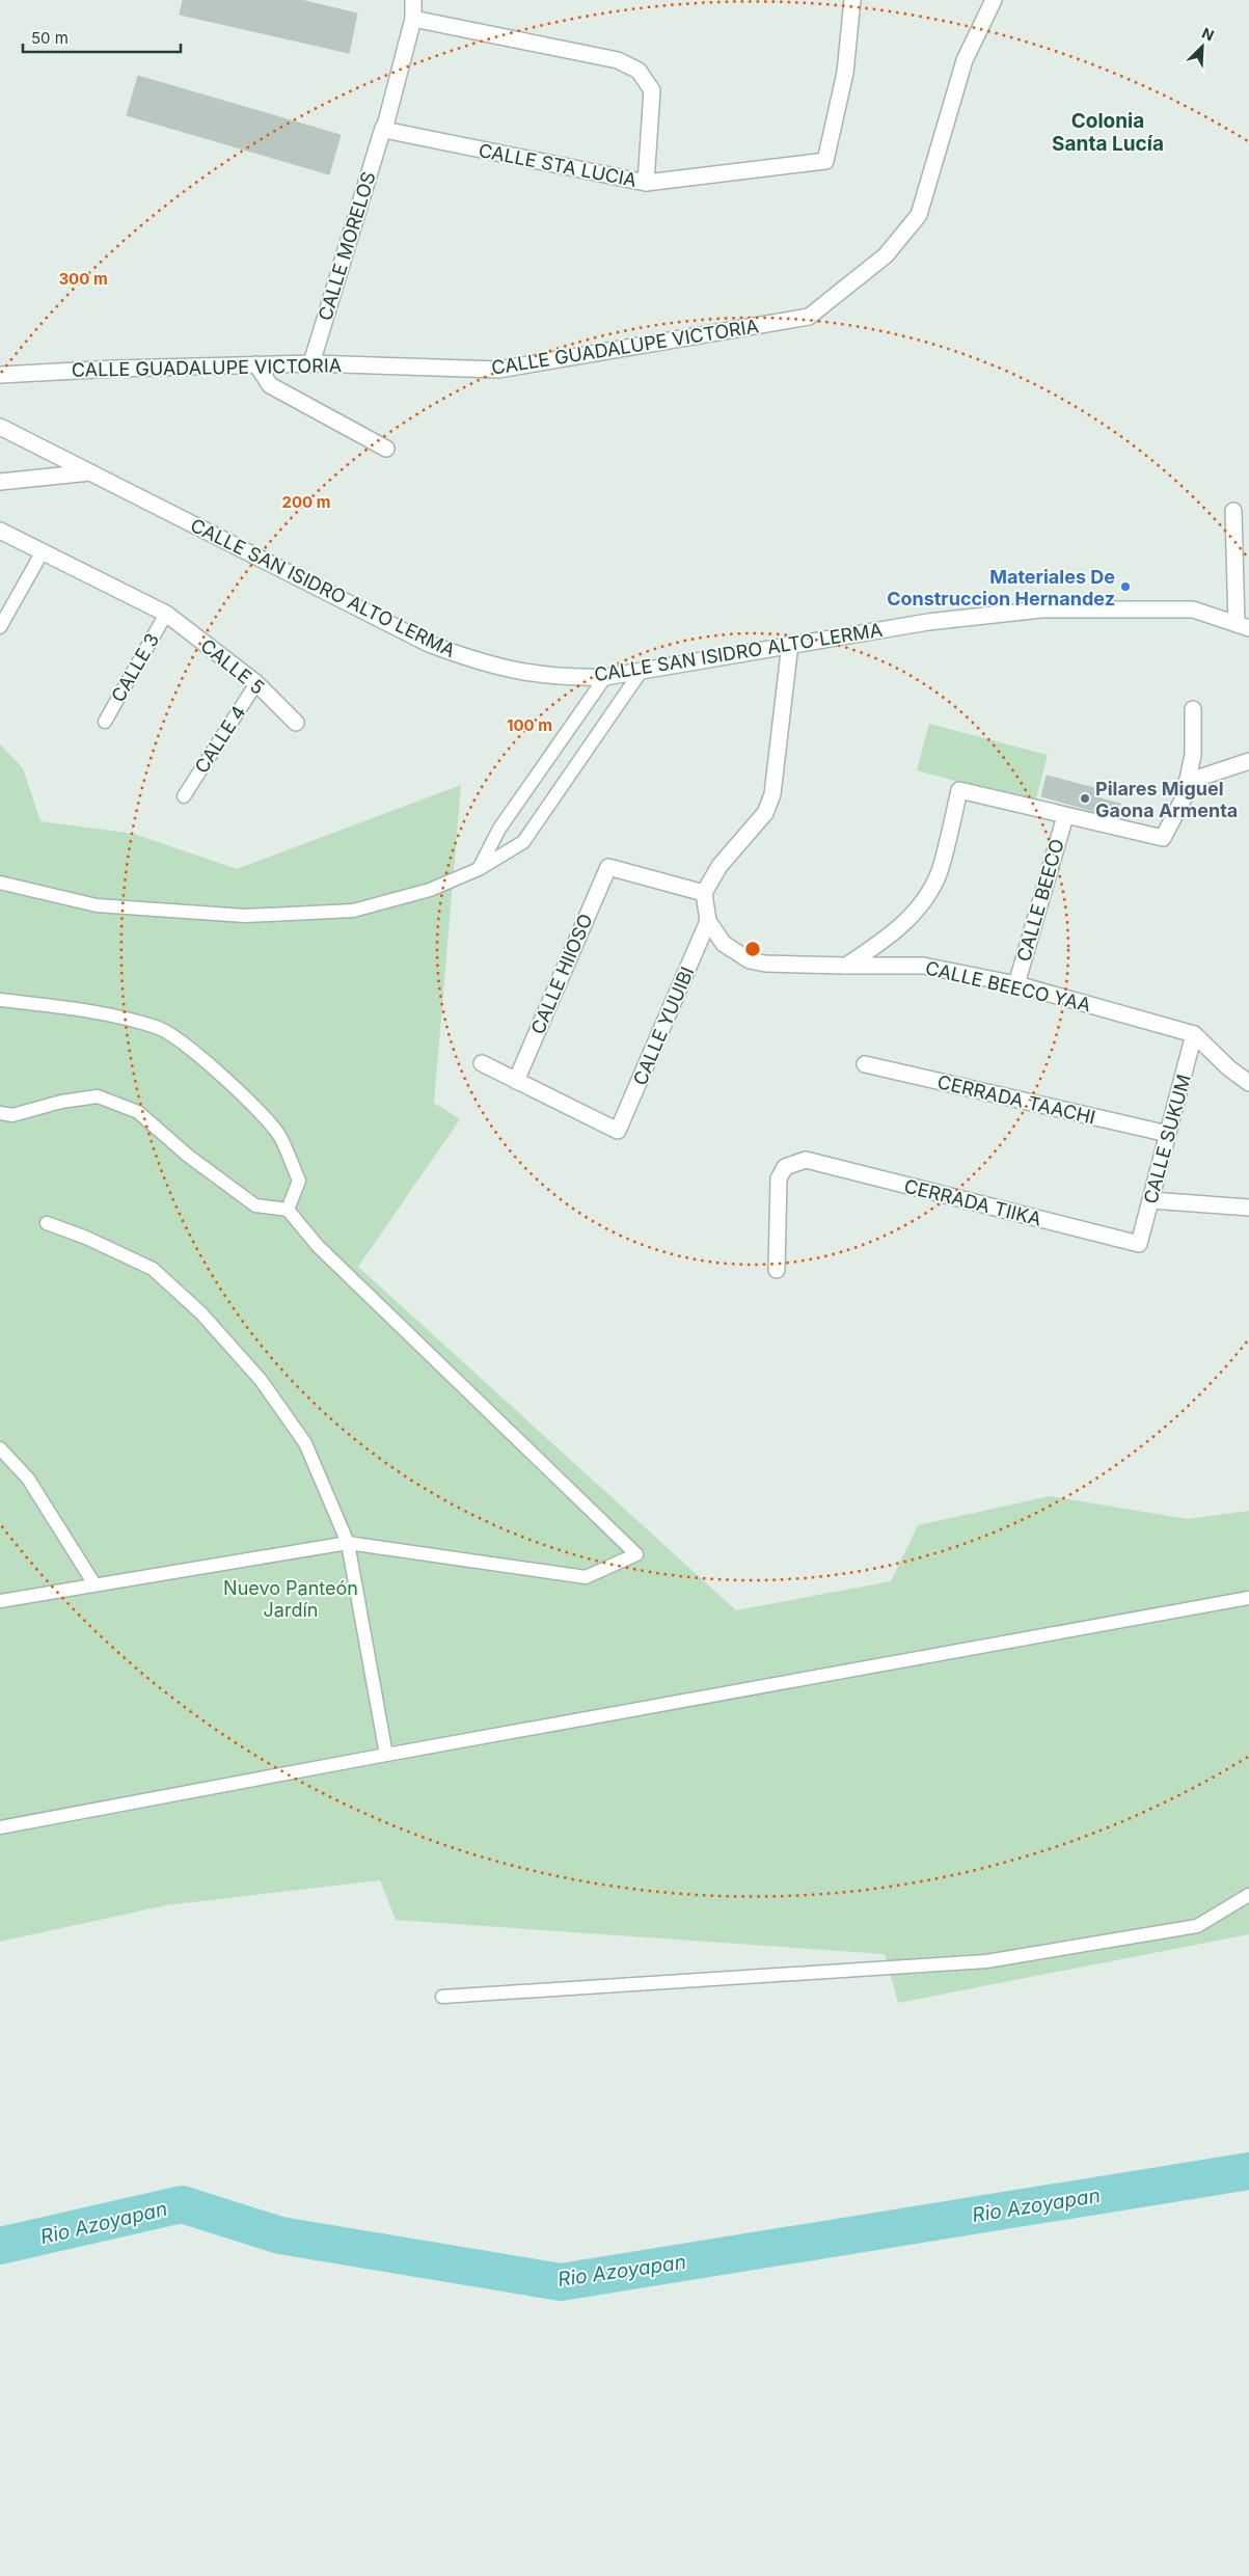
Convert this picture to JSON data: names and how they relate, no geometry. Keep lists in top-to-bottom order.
{
  "streets": {
    "street": [
      "CALLE STA LUCIA",
      "CALLE MORELOS",
      "CALLE GUADALUPE VICTORIA",
      "CALLE SAN ISIDRO ALTO LERMA",
      "CALLE 5",
      "CALLE BEECO",
      "CALLE HIIOSO",
      "CALLE BEECO YAA",
      "CALLE YUUIBI",
      "CERRADA TAACHI",
      "CALLE SUKUM",
      "CERRADA TIIKA"
    ],
    "lane": ["CALLE 3", "CALLE 4"]
  },
  "crossings": [
    ["CALLE STA LUCIA", "CALLE MORELOS"],
    ["CALLE MORELOS", "CALLE GUADALUPE VICTORIA"],
    ["CALLE 5", "CALLE 3"],
    ["CALLE 5", "CALLE 4"],
    ["CALLE BEECO", "CALLE BEECO YAA"],
    ["CALLE HIIOSO", "CALLE BEECO YAA"],
    ["CALLE HIIOSO", "CALLE YUUIBI"],
    ["CALLE BEECO YAA", "CALLE YUUIBI"],
    ["CALLE BEECO YAA", "CALLE SUKUM"],
    ["CERRADA TAACHI", "CALLE SUKUM"],
    ["CALLE SUKUM", "CERRADA TIIKA"]
  ],
  "districts": ["Colonia Santa Lucía"],
  "water": ["Rio Azoyapan"],
  "parks": ["Nuevo Panteón Jardín"],
  "places": ["Materiales De Construccion Hernandez", "Pilares Miguel Gaona Armenta"],
  "scale_bar": "50 m",
  "north": "top right",
  "rings": ["300 m", "200 m", "100 m"]
}
